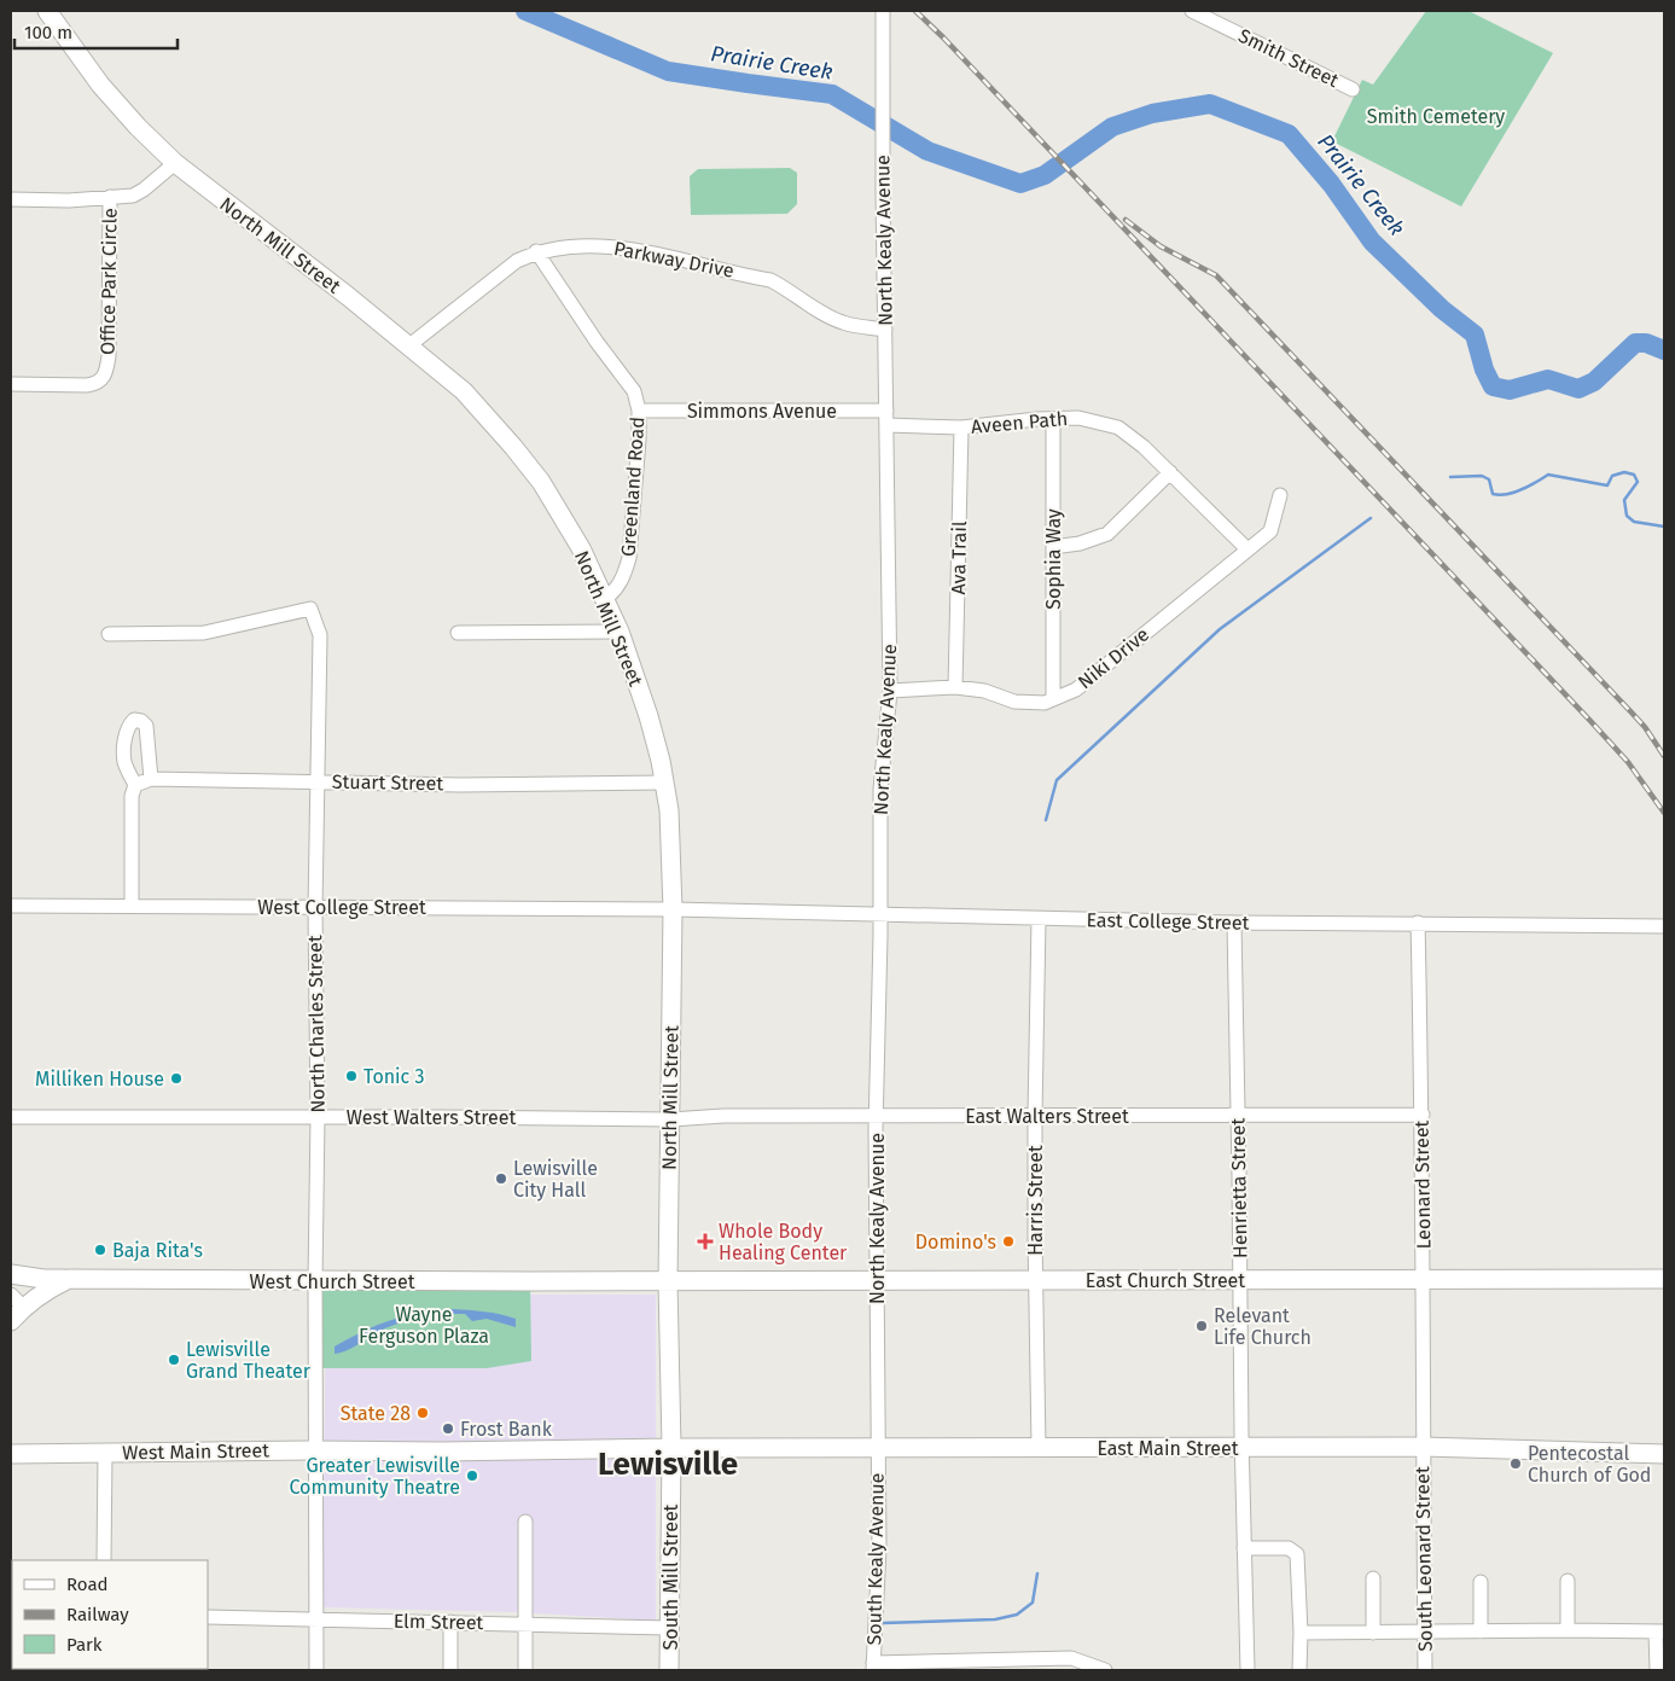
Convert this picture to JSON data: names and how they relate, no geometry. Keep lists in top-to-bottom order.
{
  "streets": {
    "main road": [
      "North Mill Street",
      "East Church Street",
      "West Church Street",
      "East Main Street",
      "West Main Street",
      "South Mill Street"
    ],
    "street": [
      "Smith Street",
      "North Kealy Avenue",
      "Parkway Drive",
      "Office Park Circle",
      "Simmons Avenue",
      "Aveen Path",
      "Greenland Road",
      "Ava Trail",
      "Sophia Way",
      "Niki Drive",
      "Stuart Street",
      "West College Street",
      "East College Street",
      "North Charles Street",
      "East Walters Street",
      "West Walters Street",
      "Leonard Street",
      "Henrietta Street",
      "Harris Street",
      "South Kealy Avenue",
      "South Leonard Street",
      "Elm Street"
    ]
  },
  "crossings": [
    ["North Kealy Avenue", "Parkway Drive"],
    ["North Kealy Avenue", "Simmons Avenue"],
    ["North Kealy Avenue", "Aveen Path"],
    ["North Kealy Avenue", "Niki Drive"],
    ["North Kealy Avenue", "East College Street"],
    ["North Kealy Avenue", "East Walters Street"],
    ["North Kealy Avenue", "East Church Street"],
    ["North Kealy Avenue", "East Main Street"],
    ["North Kealy Avenue", "South Kealy Avenue"],
    ["North Mill Street", "Parkway Drive"],
    ["North Mill Street", "Greenland Road"],
    ["North Mill Street", "Stuart Street"],
    ["North Mill Street", "West College Street"],
    ["North Mill Street", "East College Street"],
    ["North Mill Street", "East Walters Street"],
    ["North Mill Street", "West Walters Street"],
    ["North Mill Street", "East Church Street"],
    ["North Mill Street", "West Church Street"],
    ["North Mill Street", "East Main Street"],
    ["North Mill Street", "West Main Street"],
    ["North Mill Street", "South Mill Street"],
    ["Parkway Drive", "Greenland Road"],
    ["Simmons Avenue", "Aveen Path"],
    ["Simmons Avenue", "Greenland Road"],
    ["Aveen Path", "Ava Trail"],
    ["Aveen Path", "Sophia Way"],
    ["Aveen Path", "Niki Drive"],
    ["Ava Trail", "Niki Drive"],
    ["Sophia Way", "Niki Drive"],
    ["Stuart Street", "North Charles Street"],
    ["West College Street", "East College Street"],
    ["West College Street", "North Charles Street"],
    ["East College Street", "Leonard Street"],
    ["East College Street", "Henrietta Street"],
    ["East College Street", "Harris Street"],
    ["North Charles Street", "West Walters Street"],
    ["North Charles Street", "West Church Street"],
    ["North Charles Street", "West Main Street"],
    ["North Charles Street", "Elm Street"],
    ["East Walters Street", "West Walters Street"],
    ["East Walters Street", "Leonard Street"],
    ["East Walters Street", "Henrietta Street"],
    ["East Walters Street", "Harris Street"],
    ["Leonard Street", "East Church Street"],
    ["Leonard Street", "East Main Street"],
    ["Leonard Street", "South Leonard Street"],
    ["Henrietta Street", "East Church Street"],
    ["Henrietta Street", "East Main Street"],
    ["Harris Street", "East Church Street"],
    ["Harris Street", "East Main Street"],
    ["East Church Street", "West Church Street"],
    ["East Main Street", "West Main Street"],
    ["East Main Street", "South Kealy Avenue"],
    ["East Main Street", "South Leonard Street"],
    ["East Main Street", "South Mill Street"],
    ["West Main Street", "South Mill Street"],
    ["South Mill Street", "Elm Street"]
  ],
  "districts": ["Lewisville"],
  "water": ["Prairie Creek"],
  "parks": ["Smith Cemetery", "Wayne Ferguson Plaza"],
  "places": {
    "other": [
      "Tonic 3",
      "Milliken House",
      "Lewisville City Hall",
      "Domino's",
      "Baja Rita's",
      "Relevant Life Church",
      "Lewisville Grand Theater",
      "State 28",
      "Frost Bank",
      "Pentecostal Church of God",
      "Greater Lewisville Community Theatre"
    ],
    "health": ["Whole Body Healing Center"]
  },
  "legend": ["Road", "Railway", "Park"],
  "scale_bar": "100 m"
}
